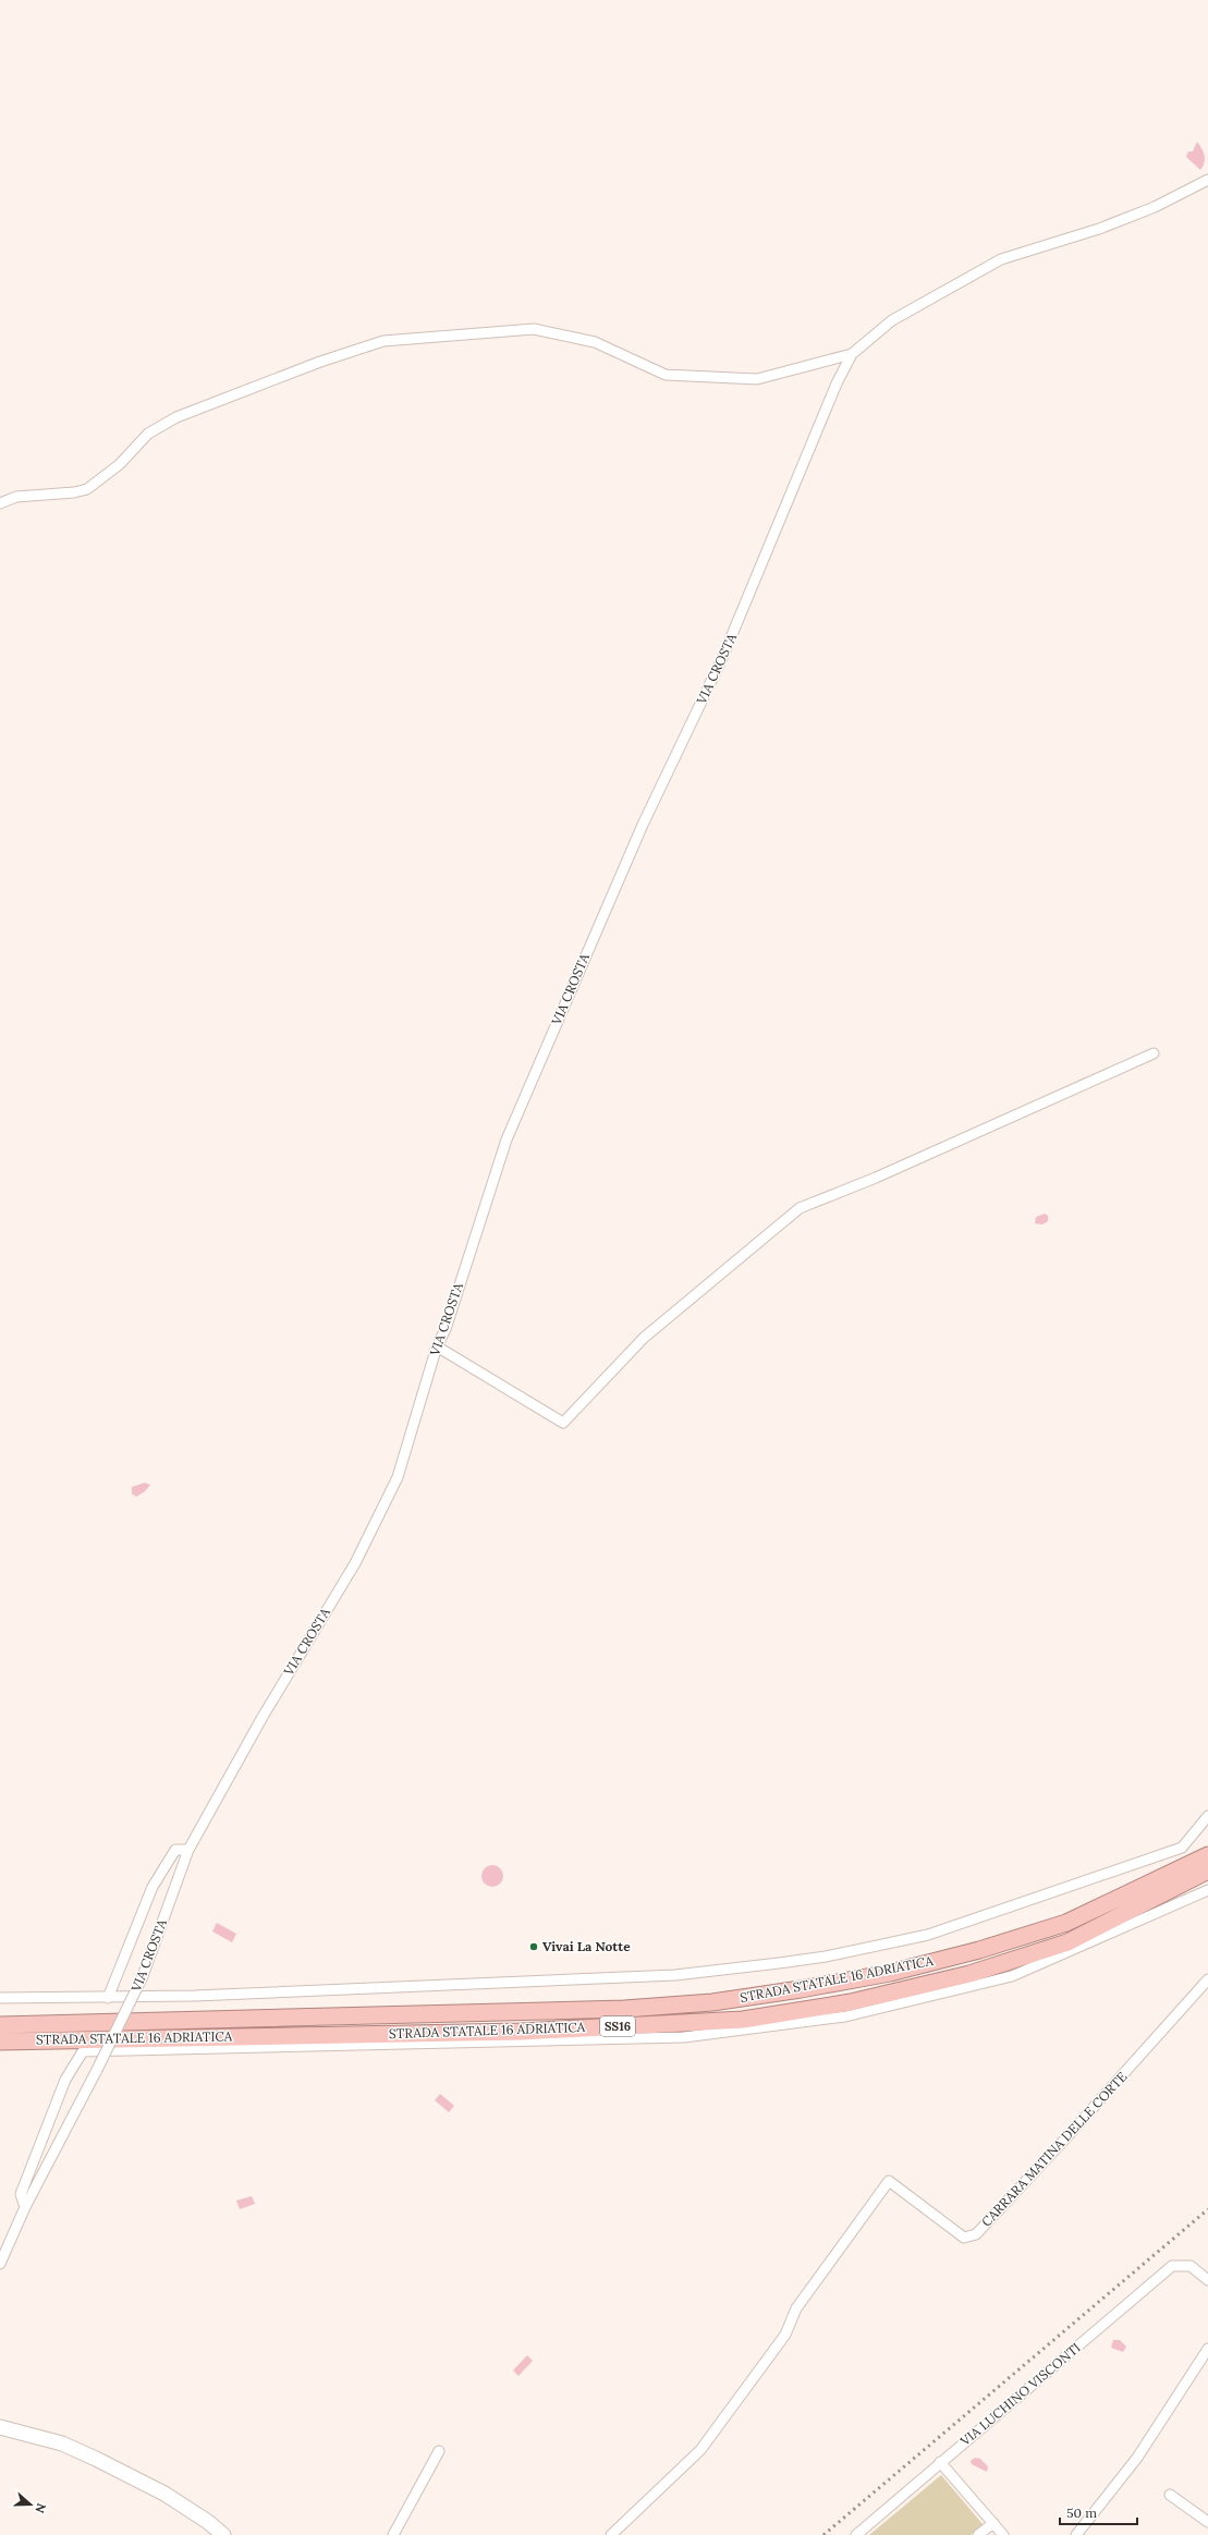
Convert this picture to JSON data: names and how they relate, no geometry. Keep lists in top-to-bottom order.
{
  "streets": {
    "highway": ["STRADA STATALE 16 ADRIATICA", "SS16"],
    "street": ["VIA CROSTA", "CARRARA MATINA DELLE CORTE", "VIA LUCHINO VISCONTI"]
  },
  "places": ["Vivai La Notte"],
  "scale_bar": "50 m",
  "north": "right"
}
